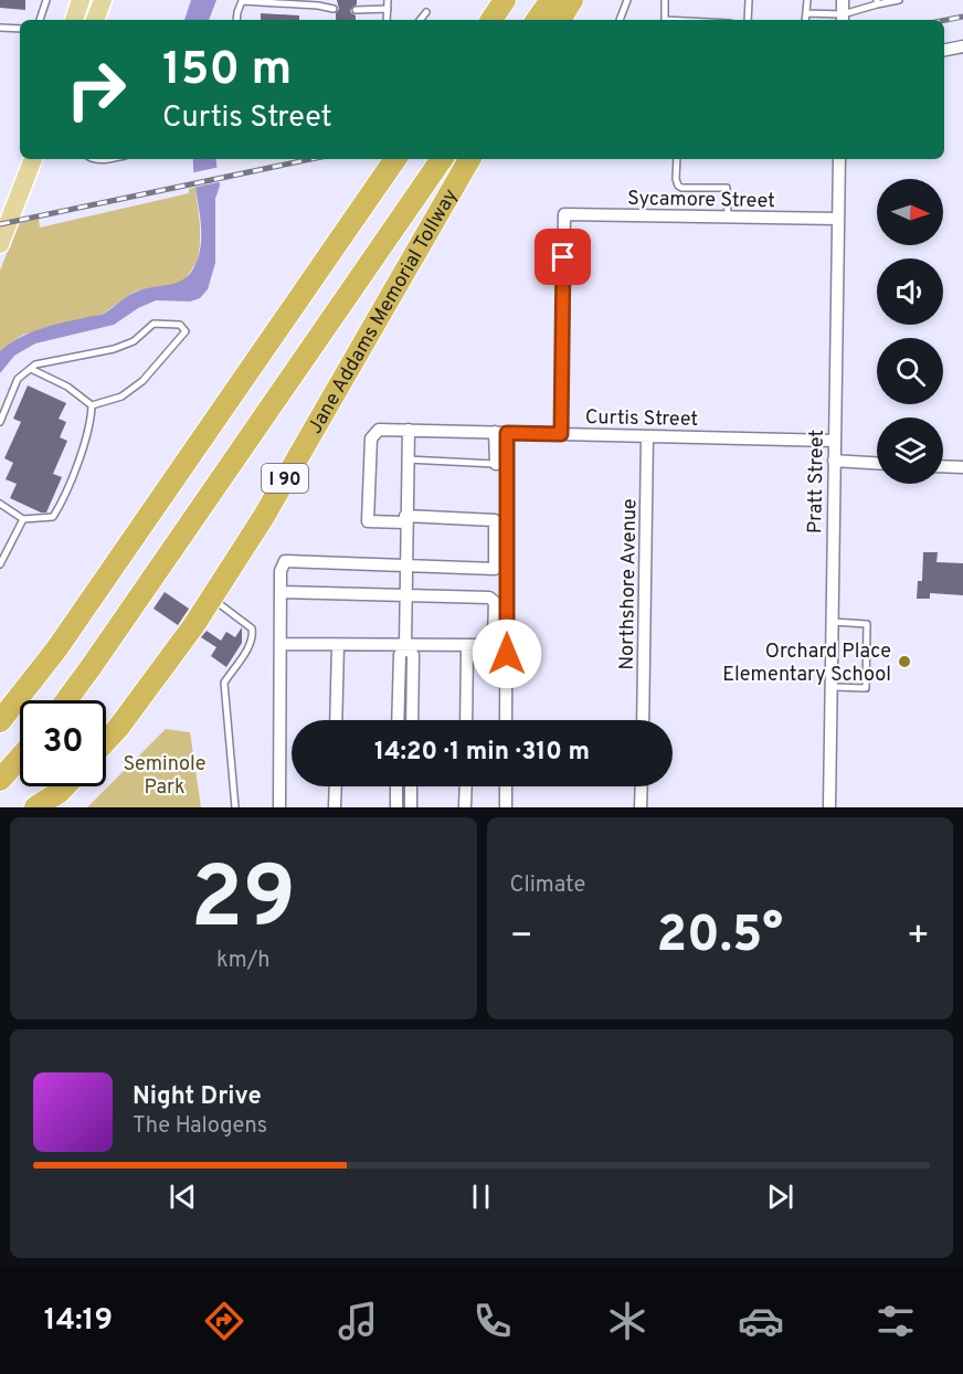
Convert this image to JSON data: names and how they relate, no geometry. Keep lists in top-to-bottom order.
{
  "streets": {
    "highway": ["Jane Addams Memorial Tollway", "I 90"],
    "street": [
      "Sycamore Street",
      "Curtis Street",
      "Pratt Street",
      "Northshore Avenue"
    ]
  },
  "crossings": [
    ["Sycamore Street", "Curtis Street"],
    ["Sycamore Street", "Pratt Street"],
    ["Curtis Street", "Pratt Street"],
    ["Curtis Street", "Northshore Avenue"]
  ],
  "parks": ["Seminole Park"],
  "places": ["Orchard Place Elementary School"],
  "north": "right",
  "page": {
    "turn": ["150 m", "Curtis Street"],
    "limit": "30",
    "trip": "14:20 · 1 min · 310 m",
    "tile": [
      ["29", "km/h"],
      "Climate"
    ],
    "heat": ["−", "20.5°", "+"],
    "song": ["Night Drive", "The Halogens"],
    "tabs": "14:19"
  }
}
